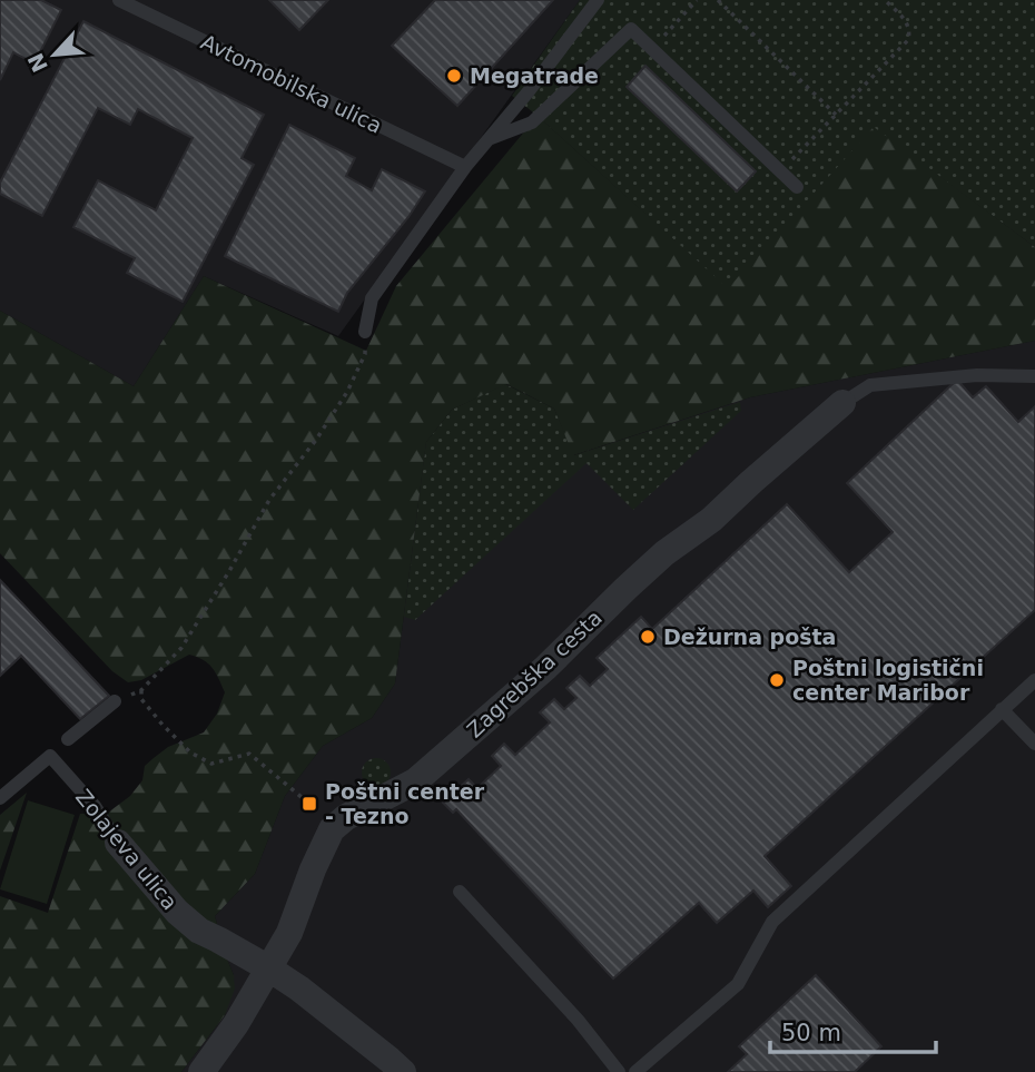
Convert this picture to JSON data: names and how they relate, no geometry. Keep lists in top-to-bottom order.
{
  "streets": {
    "street": ["Zagrebška cesta", "Zolajeva ulica"],
    "lane": ["Avtomobilska ulica"]
  },
  "crossings": [
    ["Zagrebška cesta", "Zolajeva ulica"]
  ],
  "places": {
    "other": ["Megatrade", "Dežurna pošta", "Poštni logistični center Maribor"],
    "transit": ["Poštni center - Tezno"]
  },
  "scale_bar": "50 m",
  "north": "bottom left"
}
